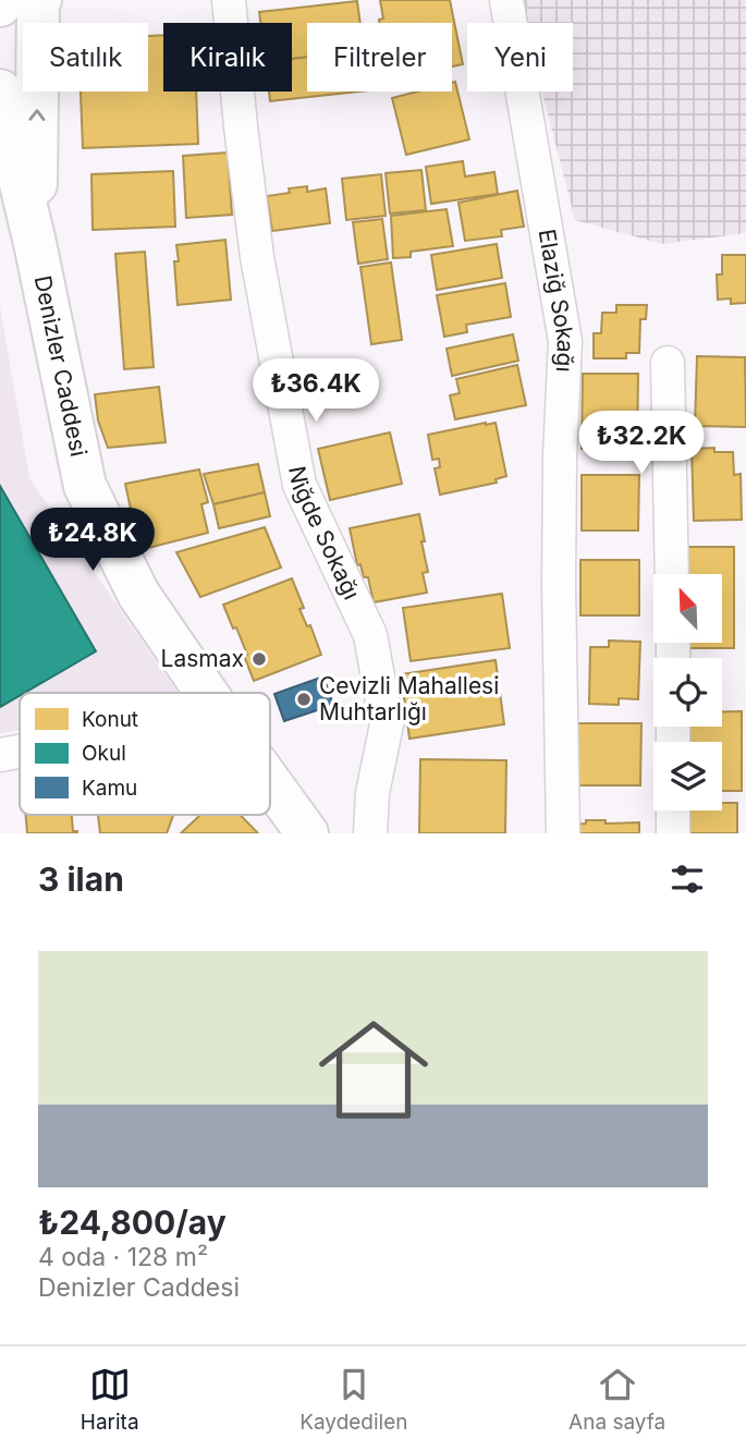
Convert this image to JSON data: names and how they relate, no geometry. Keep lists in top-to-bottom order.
{
  "streets": {
    "street": ["Elaziğ Sokağı", "Denizler Caddesi", "Niğde Sokağı"]
  },
  "places": ["Lasmax", "Cevizli Mahallesi Muhtarlığı"],
  "legend": ["Konut", "Okul", "Kamu"],
  "north": "top left",
  "page": {
    "chip": [
      "Satılık",
      "Kiralık",
      "Filtreler",
      "Yeni"
    ],
    "price": ["₺36.4K", "₺32.2K", "₺24.8K"],
    "heading": "3 ilan",
    "list": [
      {
        "name": "₺24,800/ay",
        "note": "4 oda · 128 m² · Denizler Caddesi"
      }
    ],
    "tabs": ["Harita", "Kaydedilen", "Ana sayfa"]
  }
}
